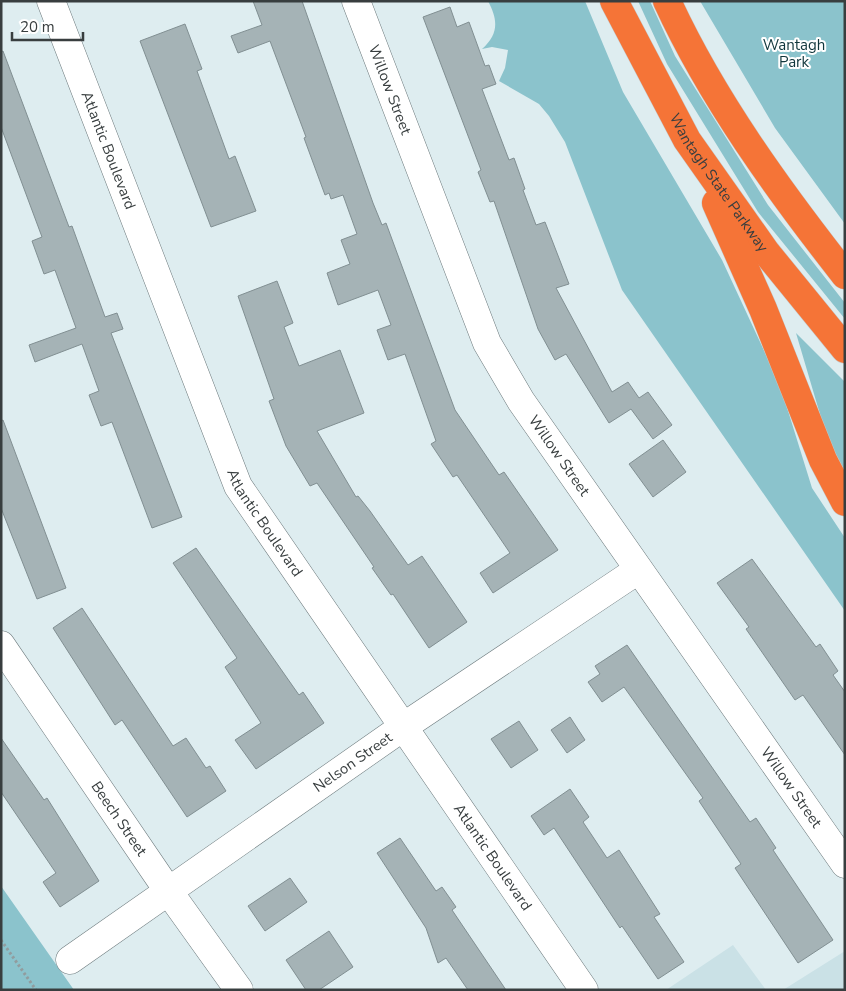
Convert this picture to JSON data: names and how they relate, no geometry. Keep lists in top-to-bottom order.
{
  "streets": {
    "highway": ["Wantagh State Parkway"],
    "street": [
      "Willow Street",
      "Atlantic Boulevard",
      "Nelson Street",
      "Beech Street"
    ]
  },
  "crossings": [
    ["Willow Street", "Nelson Street"],
    ["Atlantic Boulevard", "Nelson Street"],
    ["Nelson Street", "Beech Street"]
  ],
  "parks": ["Wantagh Park"],
  "scale_bar": "20 m"
}
